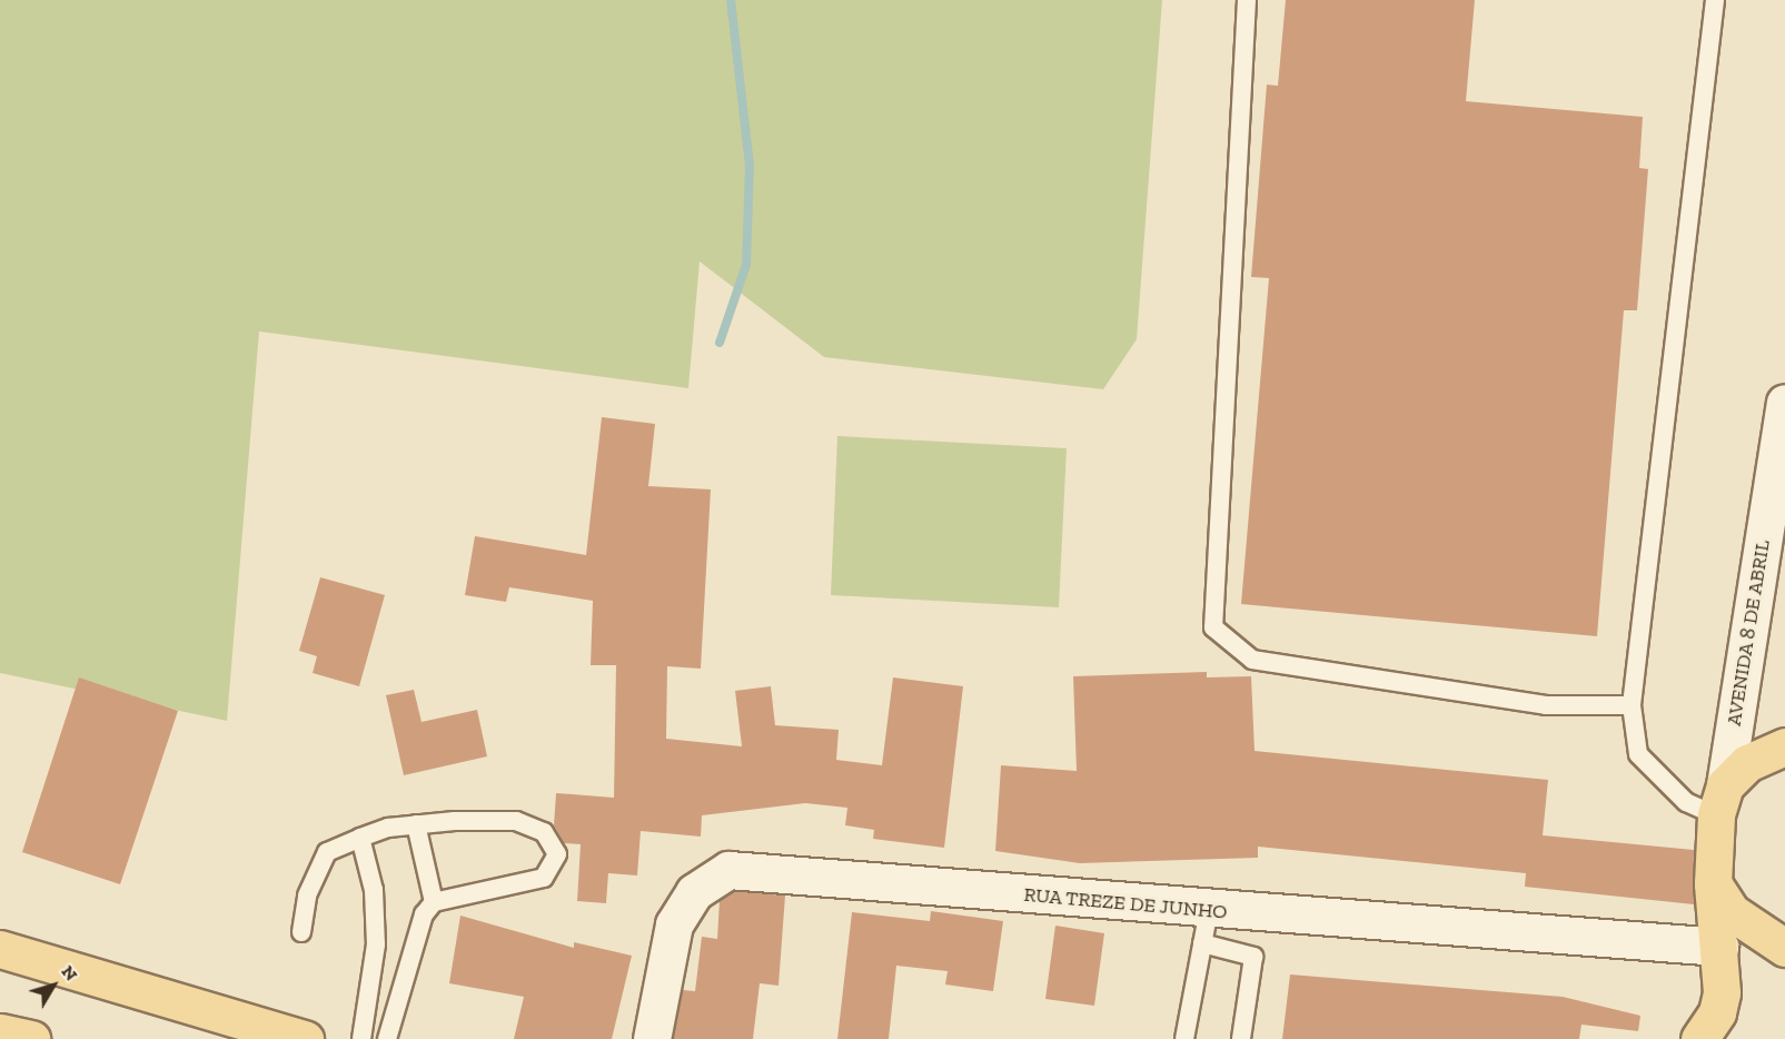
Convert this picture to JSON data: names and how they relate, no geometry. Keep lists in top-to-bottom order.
{
  "streets": {
    "main road": ["AVENIDA 8 DE ABRIL"],
    "street": ["RUA TREZE DE JUNHO"]
  },
  "crossings": [
    ["AVENIDA 8 DE ABRIL", "RUA TREZE DE JUNHO"]
  ],
  "north": "top right"
}
